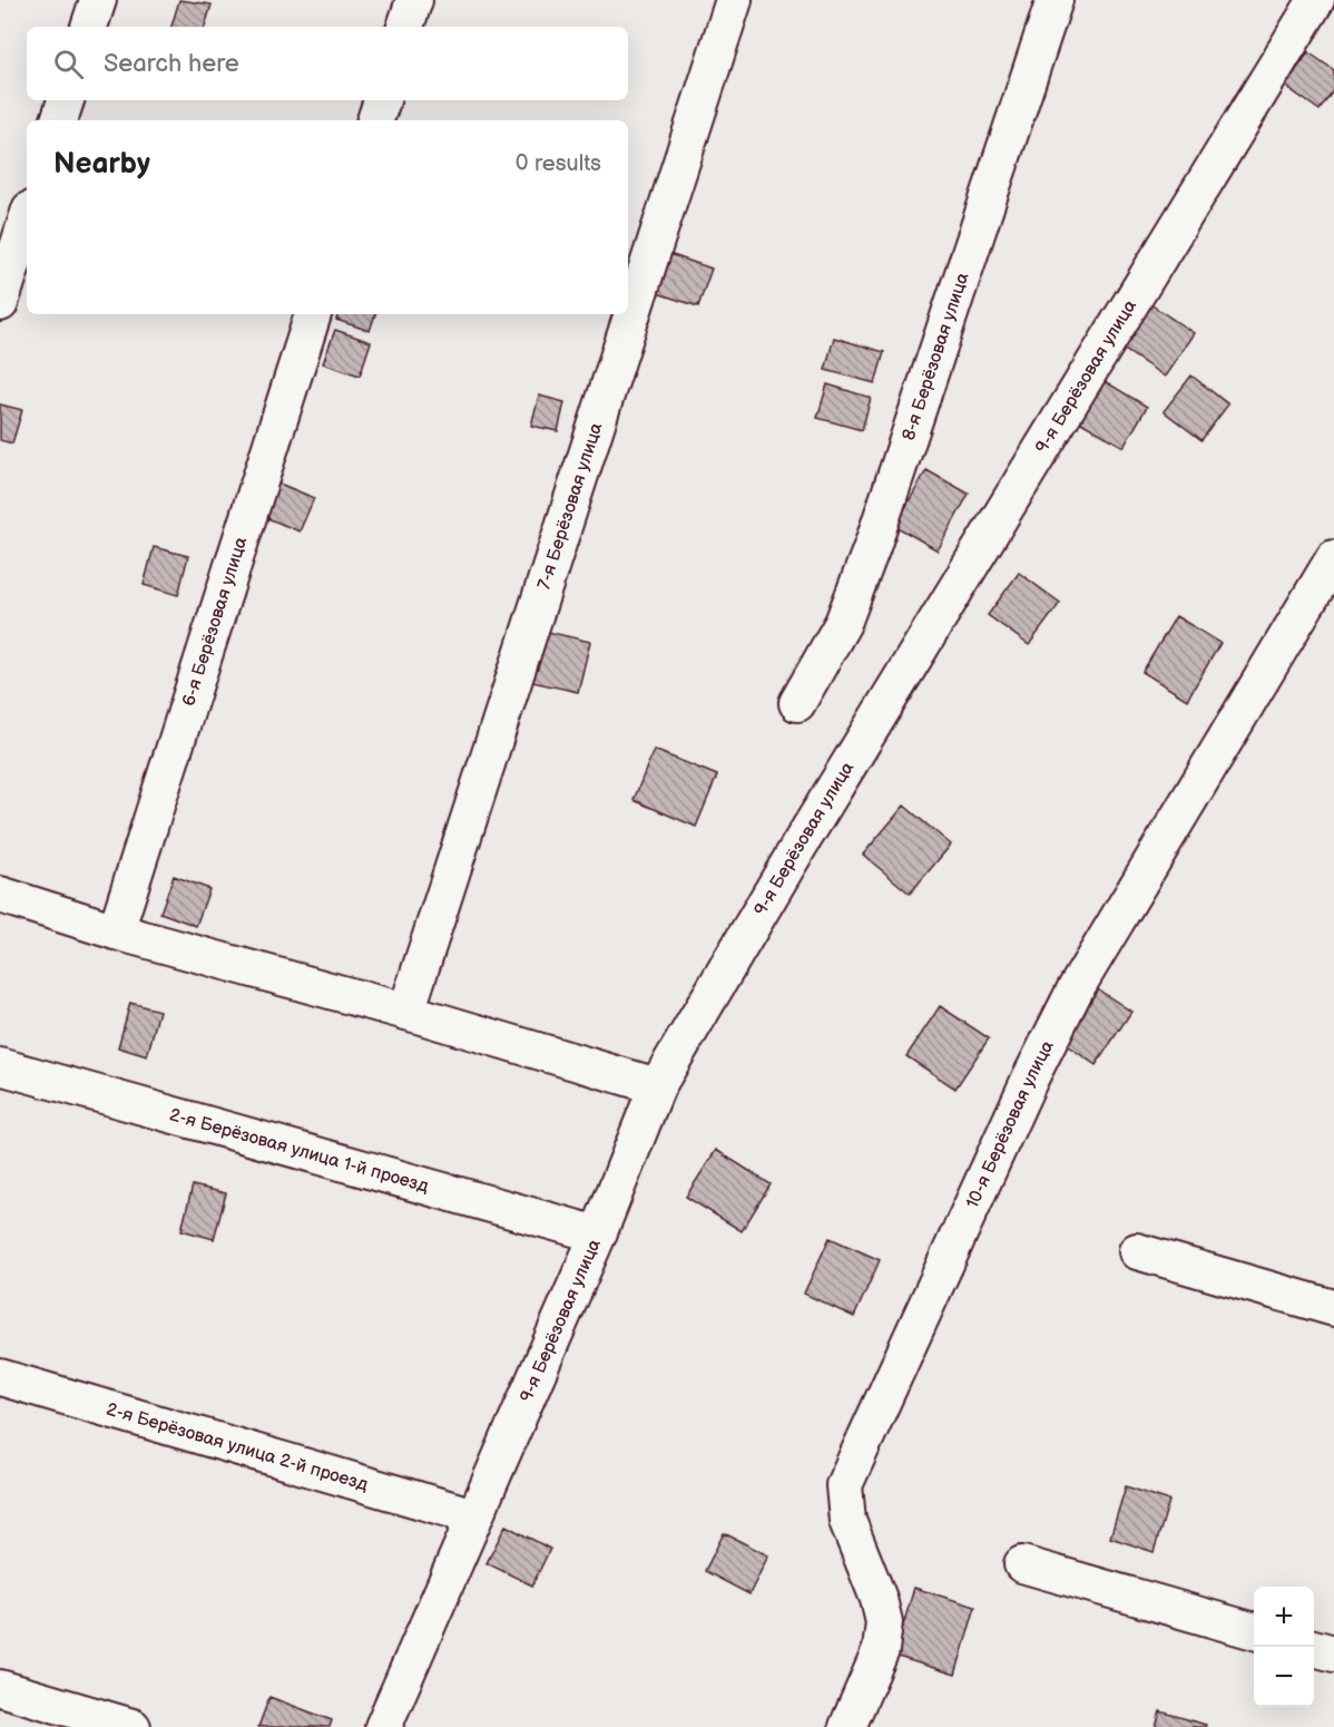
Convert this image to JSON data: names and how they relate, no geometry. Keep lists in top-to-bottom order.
{
  "streets": {
    "street": [
      "8-я Берёзовая улица",
      "9-я Берёзовая улица",
      "7-я Берёзовая улица",
      "6-я Берёзовая улица",
      "10-я Берёзовая улица",
      "2-я Берёзовая улица 1-й проезд",
      "2-я Берёзовая улица 2-й проезд"
    ]
  },
  "crossings": [
    ["9-я Берёзовая улица", "2-я Берёзовая улица 1-й проезд"],
    ["9-я Берёзовая улица", "2-я Берёзовая улица 2-й проезд"]
  ],
  "page": {
    "search": "Search here",
    "heading": ["Nearby", "0 results"],
    "map_buttons": ["+", "−"]
  }
}
